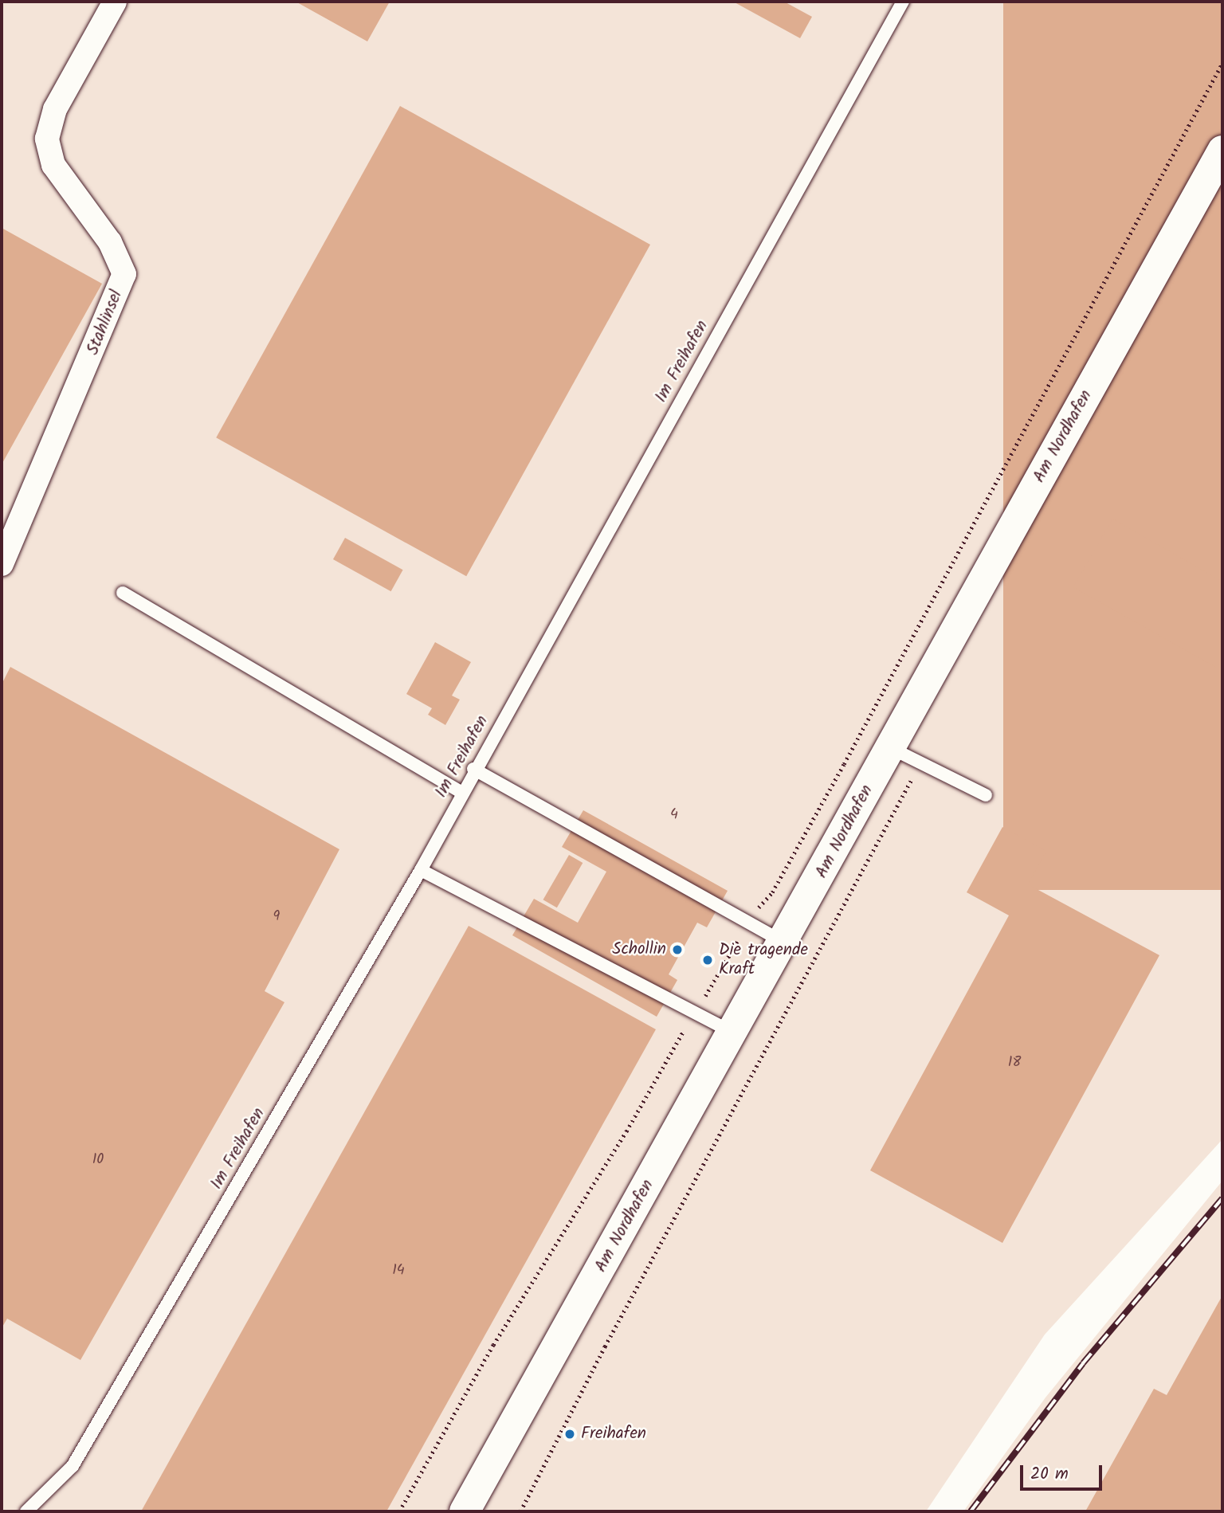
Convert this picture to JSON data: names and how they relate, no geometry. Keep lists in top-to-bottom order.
{
  "streets": {
    "main road": ["Am Nordhafen"],
    "street": ["Stahlinsel"],
    "lane": ["Im Freihafen"]
  },
  "places": ["Schollin", "Die tragende Kraft", "Freihafen"],
  "house_numbers": [
    "4",
    "9",
    "18",
    "10",
    "14"
  ],
  "scale_bar": "20 m"
}
